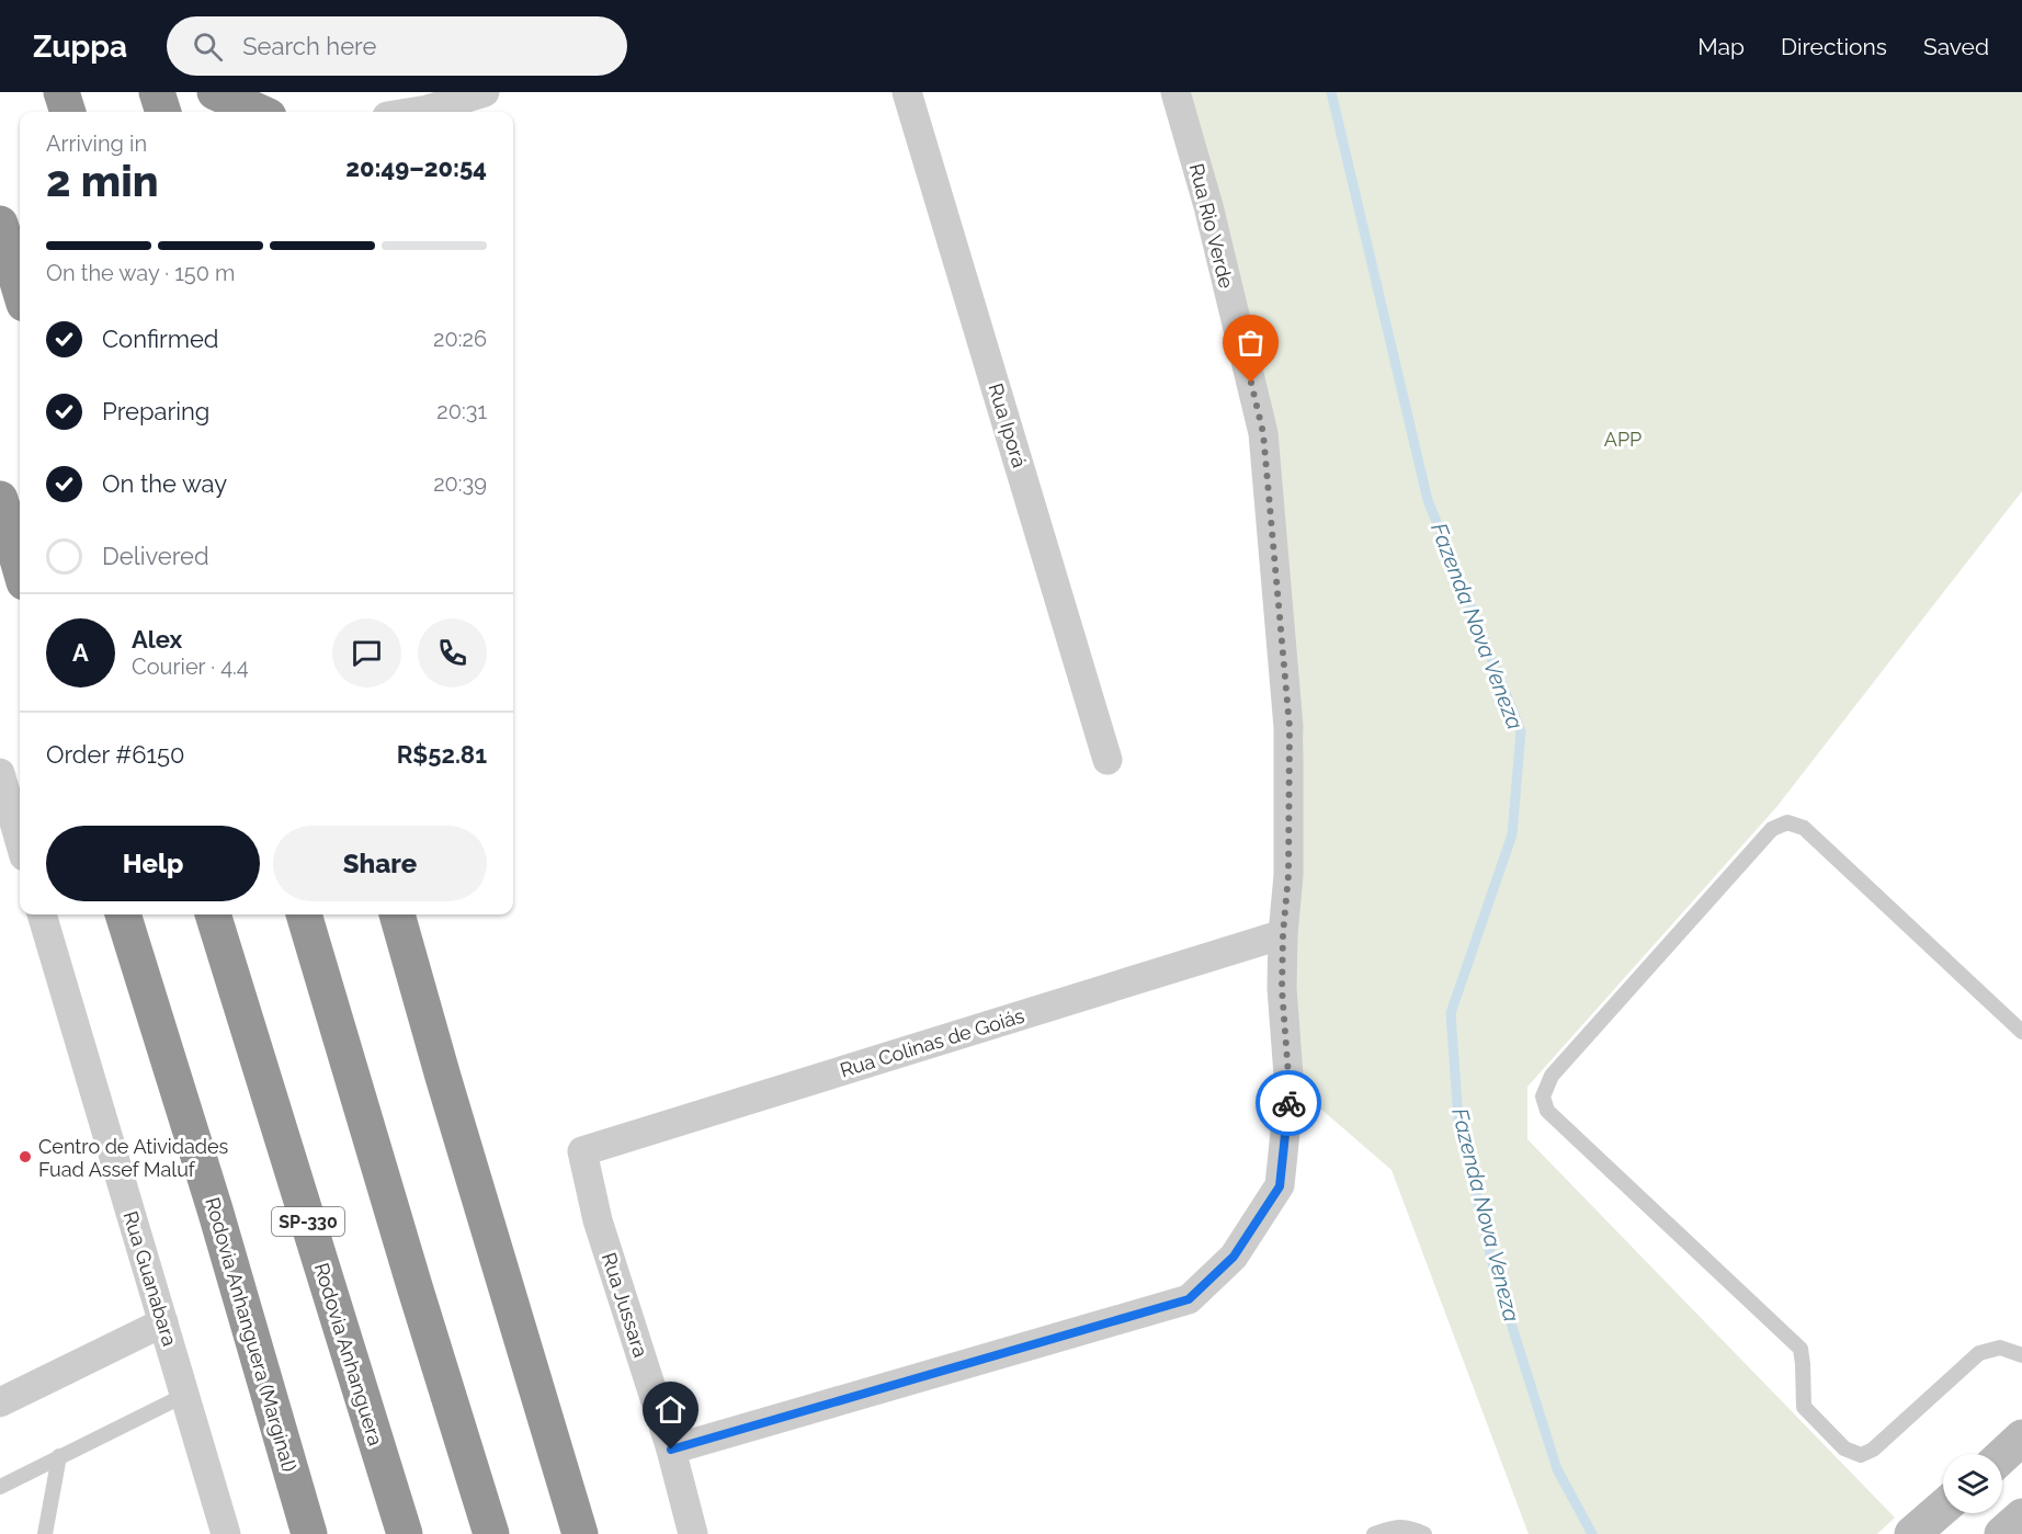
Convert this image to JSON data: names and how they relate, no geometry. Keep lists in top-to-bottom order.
{
  "streets": {
    "highway": ["SP-330", "Rodovia Anhanguera (Marginal)", "Rodovia Anhanguera"],
    "street": [
      "Rua Rio Verde",
      "Rua Iporá",
      "Rua Colinas de Goiás",
      "Rua Guanabara",
      "Rua Jussara"
    ]
  },
  "crossings": [
    ["Rua Rio Verde", "Rua Colinas de Goiás"],
    ["Rua Rio Verde", "Rua Jussara"],
    ["Rua Colinas de Goiás", "Rua Jussara"]
  ],
  "water": ["Fazenda Nova Veneza"],
  "parks": ["APP"],
  "places": ["Centro de Atividades Fuad Assef Maluf"],
  "page": {
    "header": "Zuppa",
    "search": "Search here",
    "nav": ["Map", "Directions", "Saved"],
    "heading": ["2 min", "Arriving in", "20:49–20:54"],
    "panel": [
      "Alex",
      "Courier · 4.4",
      "Order #6150",
      "R$52.81"
    ],
    "bar": "On the way · 150 m",
    "list": [
      ["Confirmed", "20:26"],
      ["Preparing", "20:31"],
      ["On the way", "20:39"],
      "Delivered"
    ],
    "round": "A",
    "buttons": ["Help", "Share"]
  }
}
